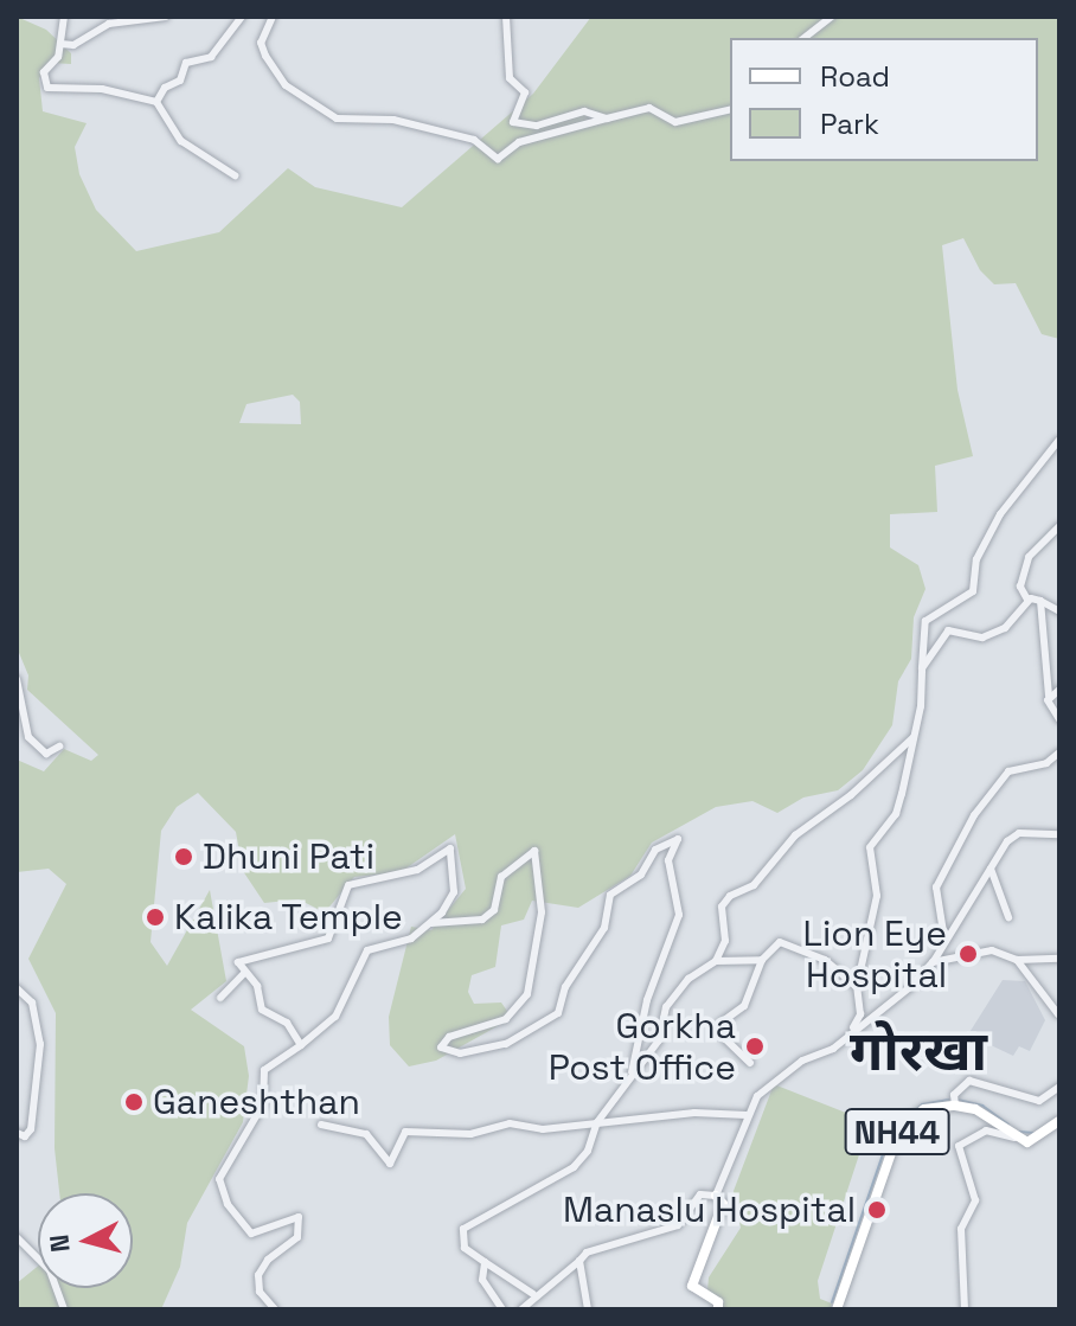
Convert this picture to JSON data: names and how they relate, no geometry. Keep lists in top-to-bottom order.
{
  "streets": {
    "main road": ["NH44"]
  },
  "districts": ["गोरखा"],
  "places": [
    "Dhuni Pati",
    "Kalika Temple",
    "Lion Eye Hospital",
    "Gorkha Post Office",
    "Ganeshthan",
    "Manaslu Hospital"
  ],
  "legend": ["Road", "Park"],
  "north": "left"
}
